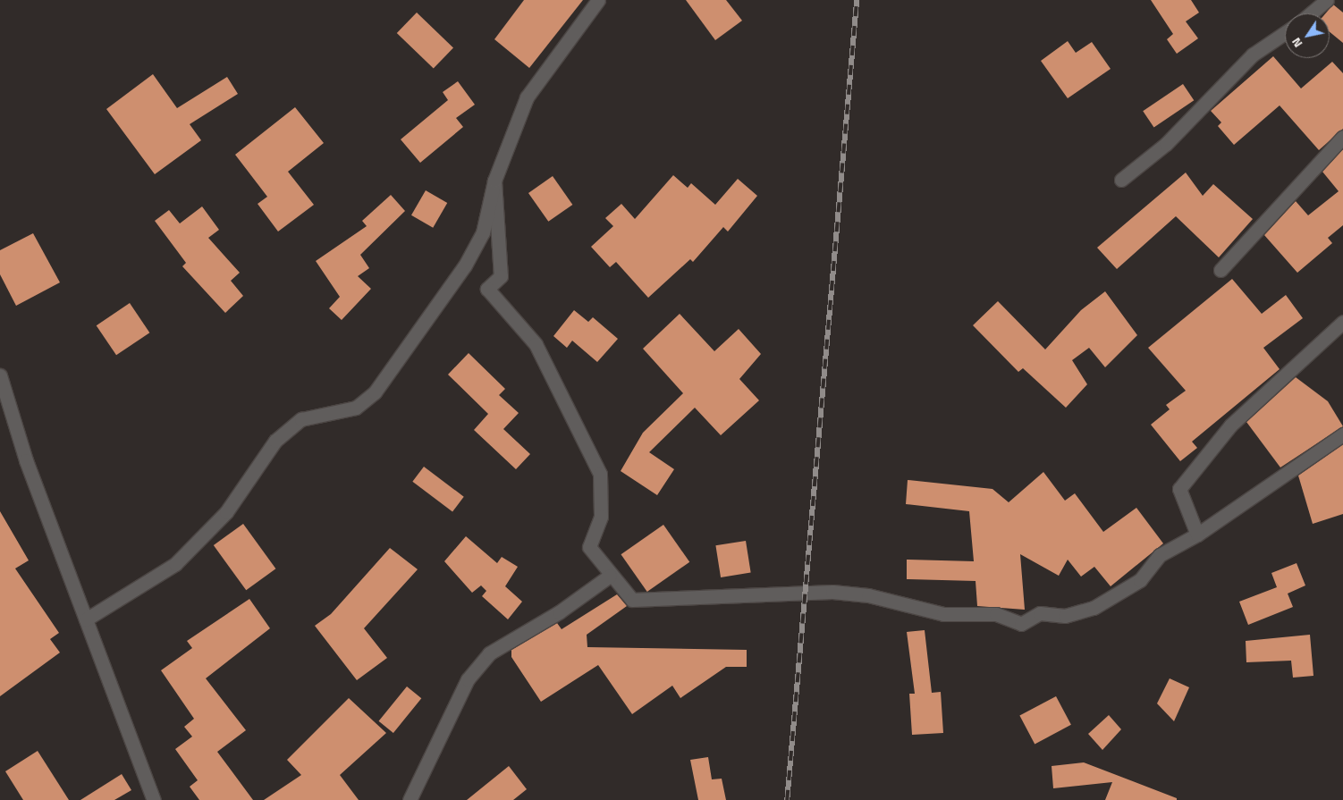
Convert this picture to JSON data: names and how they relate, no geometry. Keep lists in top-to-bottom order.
{
  "north": "bottom left"
}
